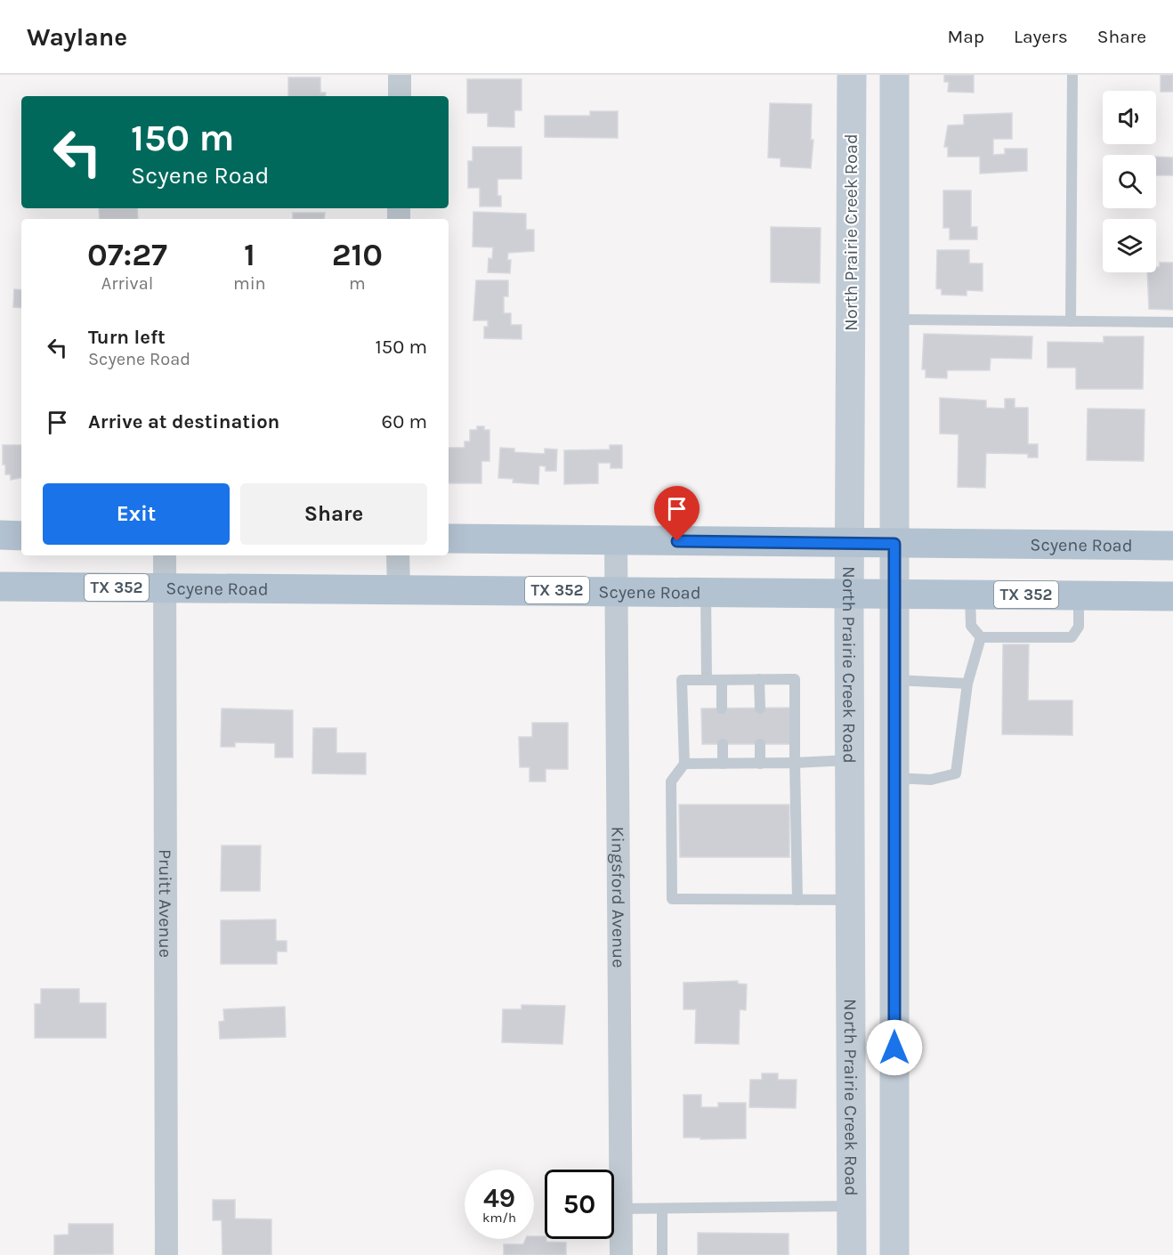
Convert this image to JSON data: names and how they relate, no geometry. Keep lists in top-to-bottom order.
{
  "streets": {
    "main road": ["North Prairie Creek Road", "Scyene Road", "TX 352"],
    "street": ["Kingsford Avenue", "Pruitt Avenue"]
  },
  "crossings": [
    ["North Prairie Creek Road", "Scyene Road"],
    ["Scyene Road", "Kingsford Avenue"],
    ["Scyene Road", "Pruitt Avenue"]
  ],
  "page": {
    "header": "Waylane",
    "nav": ["Map", "Layers", "Share"],
    "turn": ["150 m", "Scyene Road"],
    "eta": [
      "07:27",
      "Arrival",
      "1",
      "min",
      "210",
      "m"
    ],
    "list": [
      {
        "name": "Turn left",
        "note": "Scyene Road",
        "value": "150 m"
      },
      {
        "name": "Arrive at destination",
        "value": "60 m"
      }
    ],
    "buttons": ["Exit", "Share"],
    "speed": "49 km/h",
    "limit": "50"
  }
}
